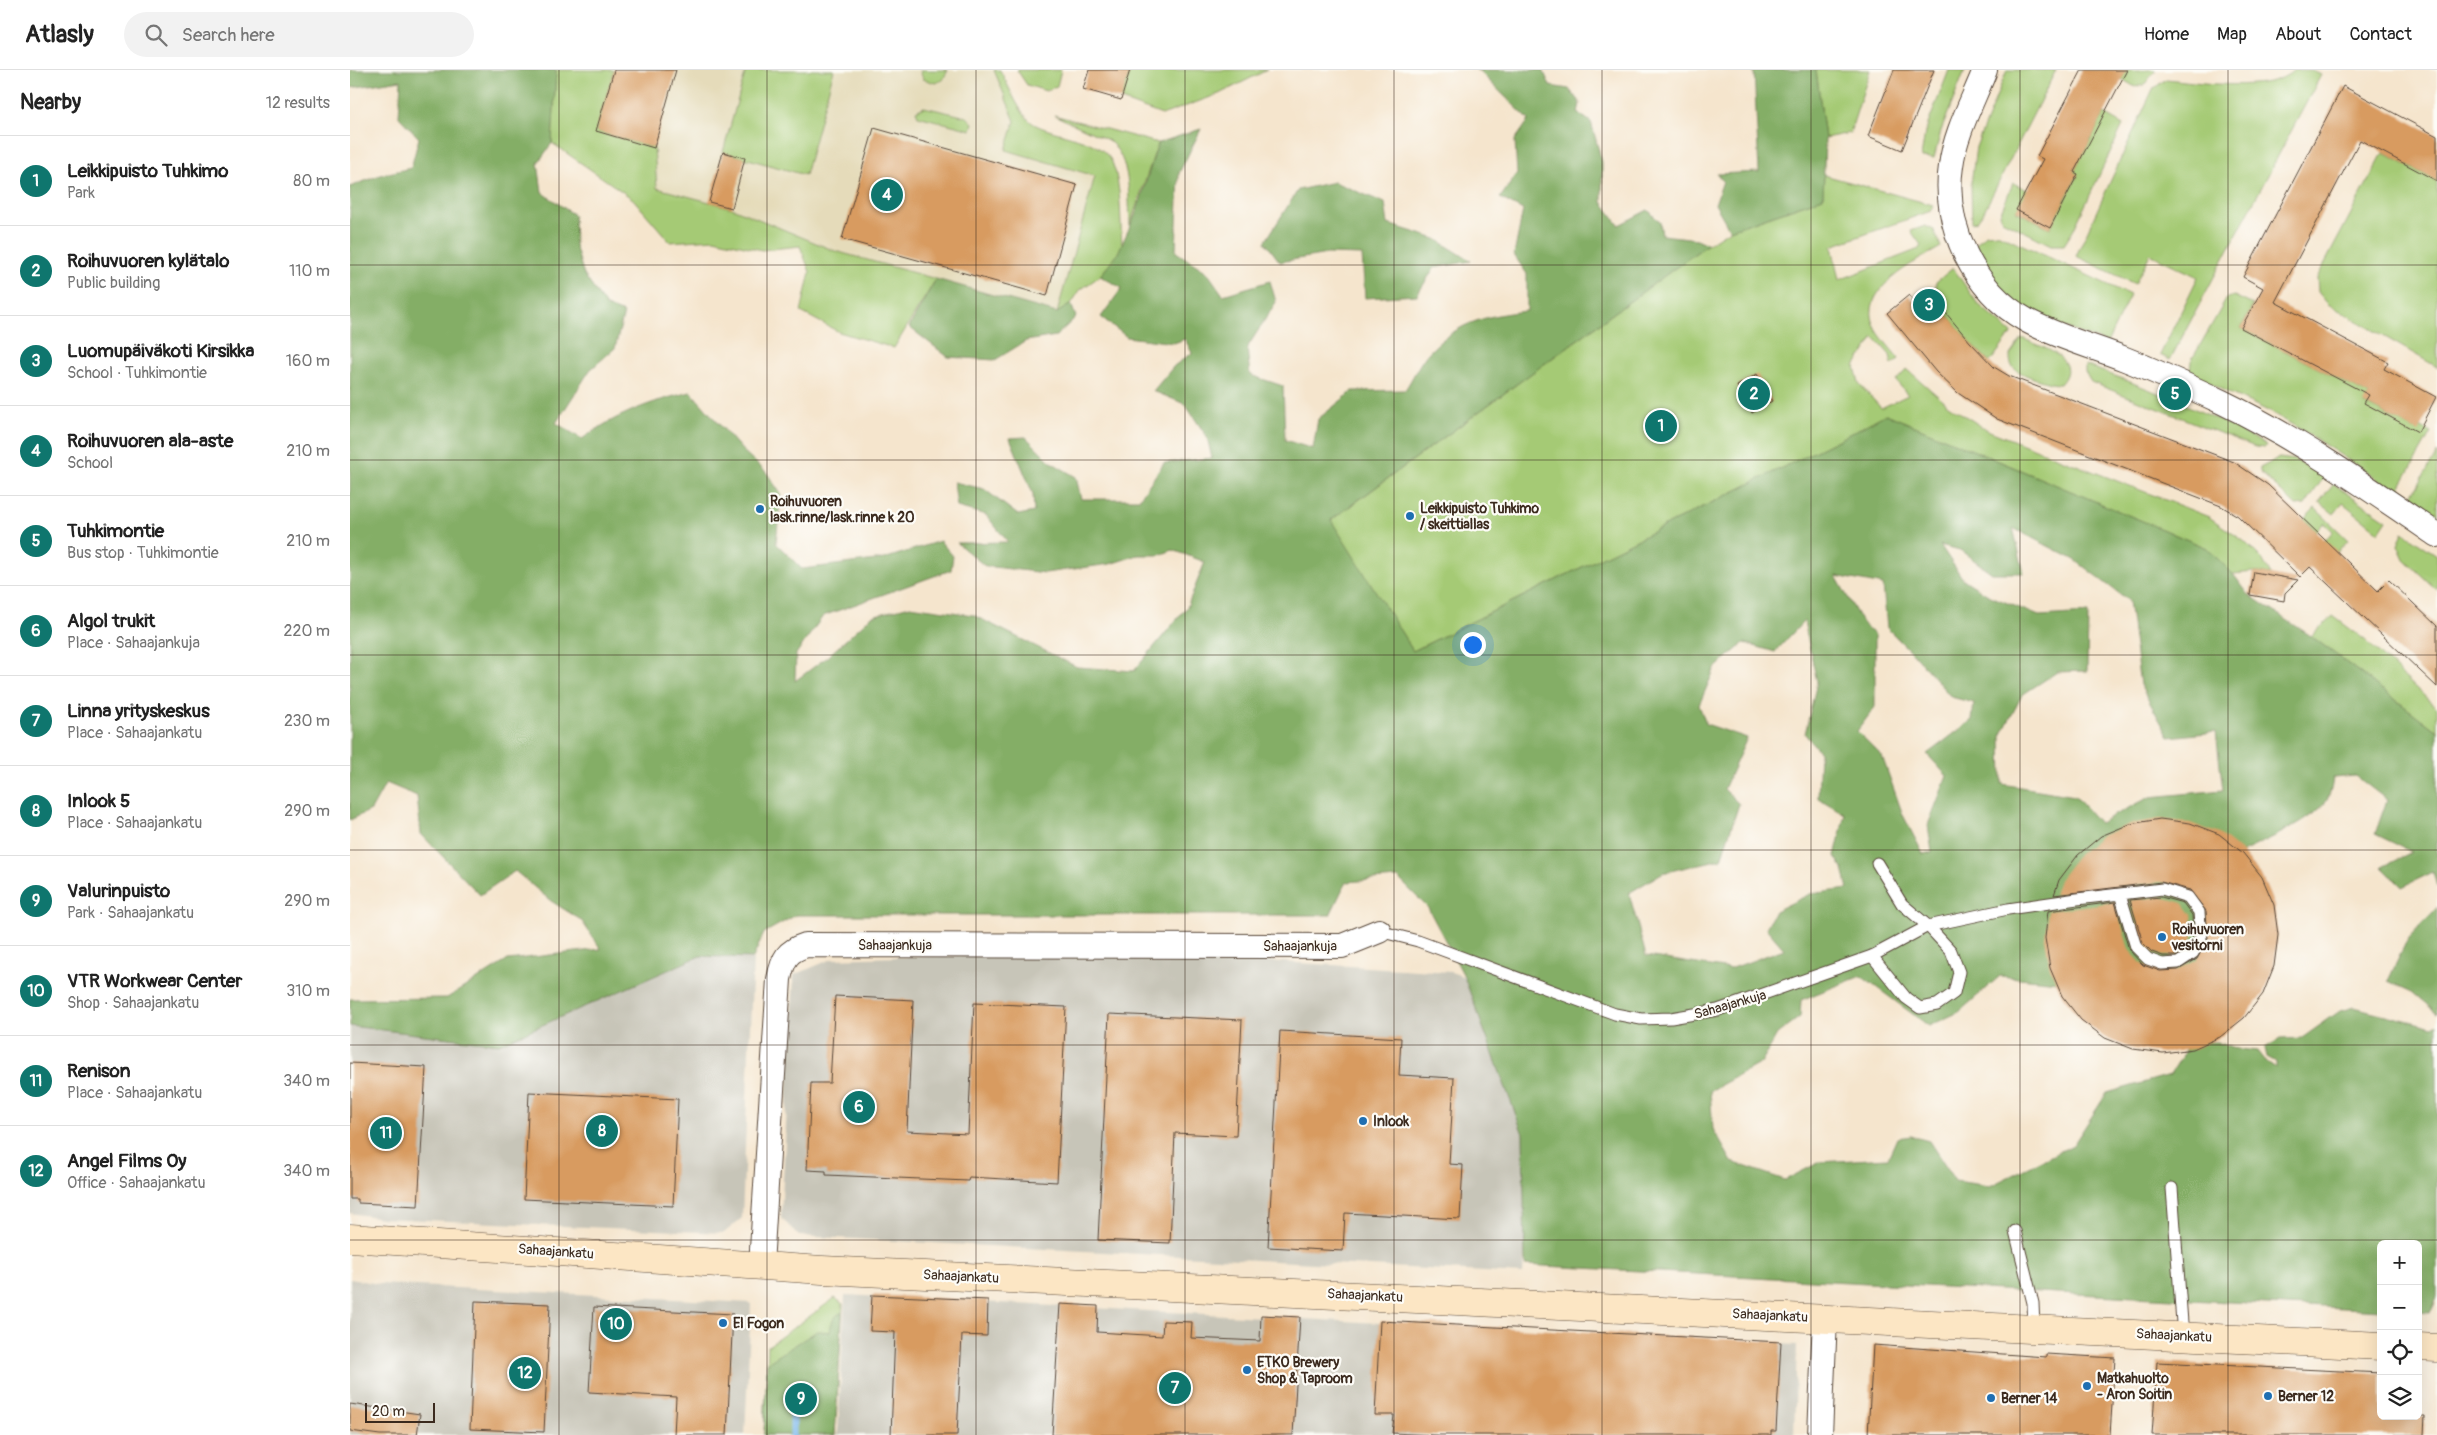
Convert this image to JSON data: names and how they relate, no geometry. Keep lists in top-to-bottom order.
{
  "streets": {
    "main road": ["Sahaajankatu"],
    "street": ["Sahaajankuja"]
  },
  "crossings": [
    ["Sahaajankuja", "Sahaajankatu"]
  ],
  "places": [
    "Roihuvuoren lask.rinne/lask.rinne k 20",
    "Leikkipuisto Tuhkimo / skeittiallas",
    "Roihuvuoren vesitorni",
    "Inlook",
    "El Fogon",
    "ETKO Brewery Shop & Taproom",
    "Matkahuolto - Aron Soitin",
    "Berner 12",
    "Berner 14"
  ],
  "scale_bar": "20 m",
  "page": {
    "header": "Atlasly",
    "search": "Search here",
    "nav": [
      "Home",
      "Map",
      "About",
      "Contact"
    ],
    "heading": ["Nearby", "12 results"],
    "list": [
      {
        "mark": "1",
        "name": "Leikkipuisto Tuhkimo",
        "note": "Park",
        "value": "80 m"
      },
      {
        "mark": "2",
        "name": "Roihuvuoren kylätalo",
        "note": "Public building",
        "value": "110 m"
      },
      {
        "mark": "3",
        "name": "Luomupäiväkoti Kirsikka",
        "note": "School · Tuhkimontie",
        "value": "160 m"
      },
      {
        "mark": "4",
        "name": "Roihuvuoren ala-aste",
        "note": "School",
        "value": "210 m"
      },
      {
        "mark": "5",
        "name": "Tuhkimontie",
        "note": "Bus stop · Tuhkimontie",
        "value": "210 m"
      },
      {
        "mark": "6",
        "name": "Algol trukit",
        "note": "Place · Sahaajankuja",
        "value": "220 m"
      },
      {
        "mark": "7",
        "name": "Linna yrityskeskus",
        "note": "Place · Sahaajankatu",
        "value": "230 m"
      },
      {
        "mark": "8",
        "name": "Inlook 5",
        "note": "Place · Sahaajankatu",
        "value": "290 m"
      },
      {
        "mark": "9",
        "name": "Valurinpuisto",
        "note": "Park · Sahaajankatu",
        "value": "290 m"
      },
      {
        "mark": "10",
        "name": "VTR Workwear Center",
        "note": "Shop · Sahaajankatu",
        "value": "310 m"
      },
      {
        "mark": "11",
        "name": "Renison",
        "note": "Place · Sahaajankatu",
        "value": "340 m"
      },
      {
        "mark": "12",
        "name": "Angel Films Oy",
        "note": "Office · Sahaajankatu",
        "value": "340 m"
      }
    ],
    "pins": [
      "4",
      "3",
      "2",
      "5",
      "1",
      "6",
      "8",
      "11",
      "10",
      "12",
      "7",
      "9"
    ],
    "map_buttons": ["+", "−"],
    "scale": "20 m"
  }
}
